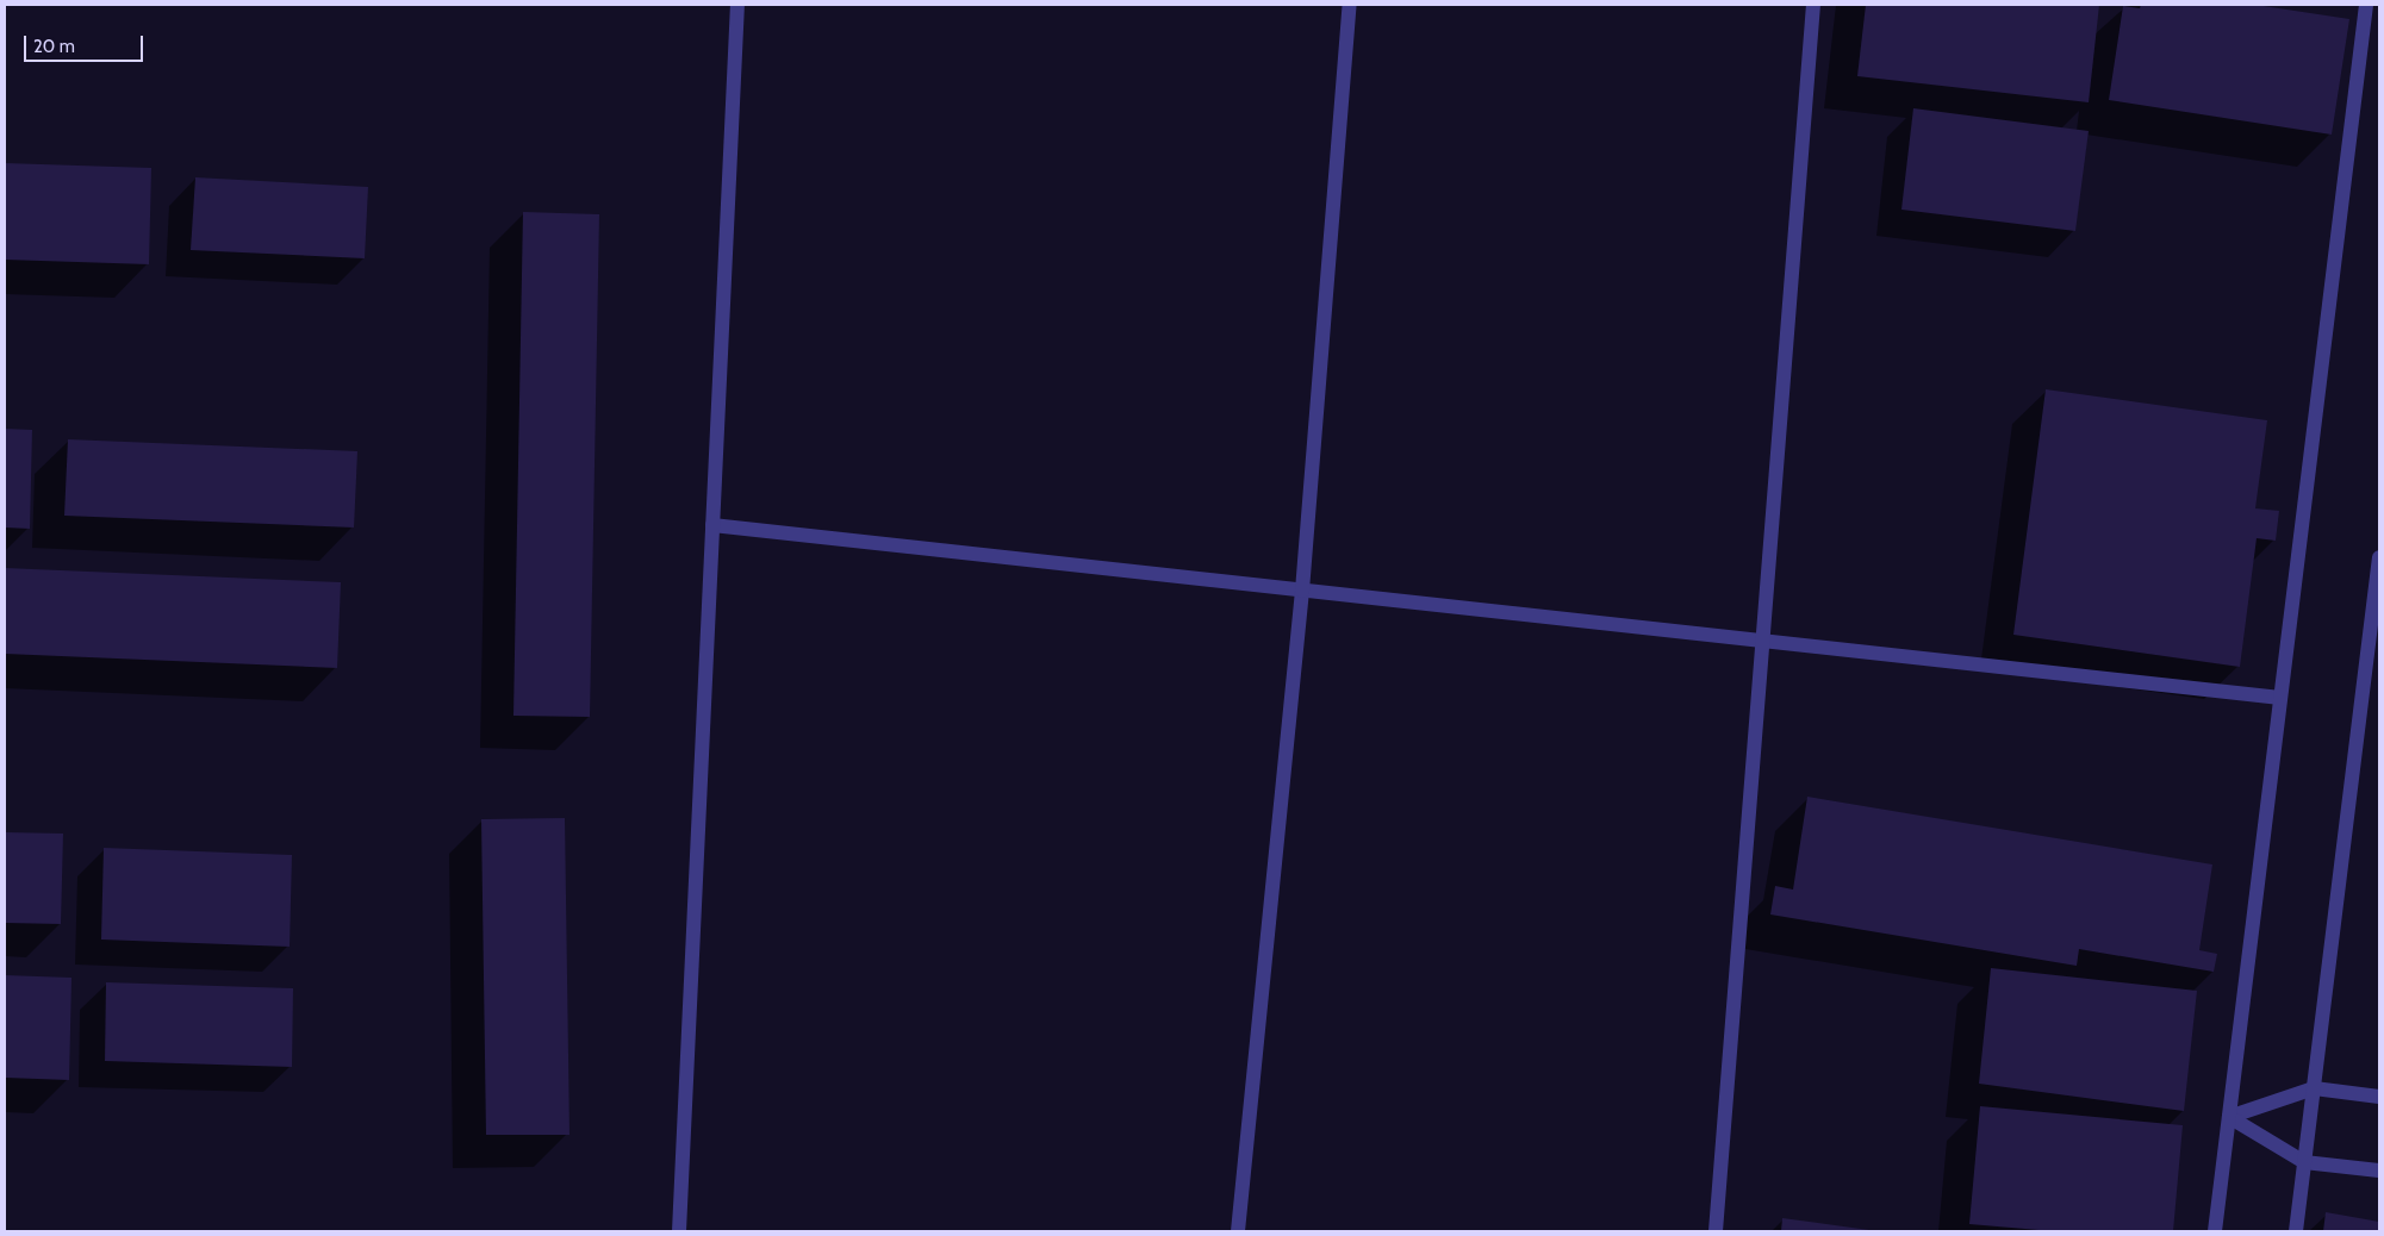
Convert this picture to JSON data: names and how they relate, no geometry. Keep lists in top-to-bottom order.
{
  "scale_bar": "20 m"
}
